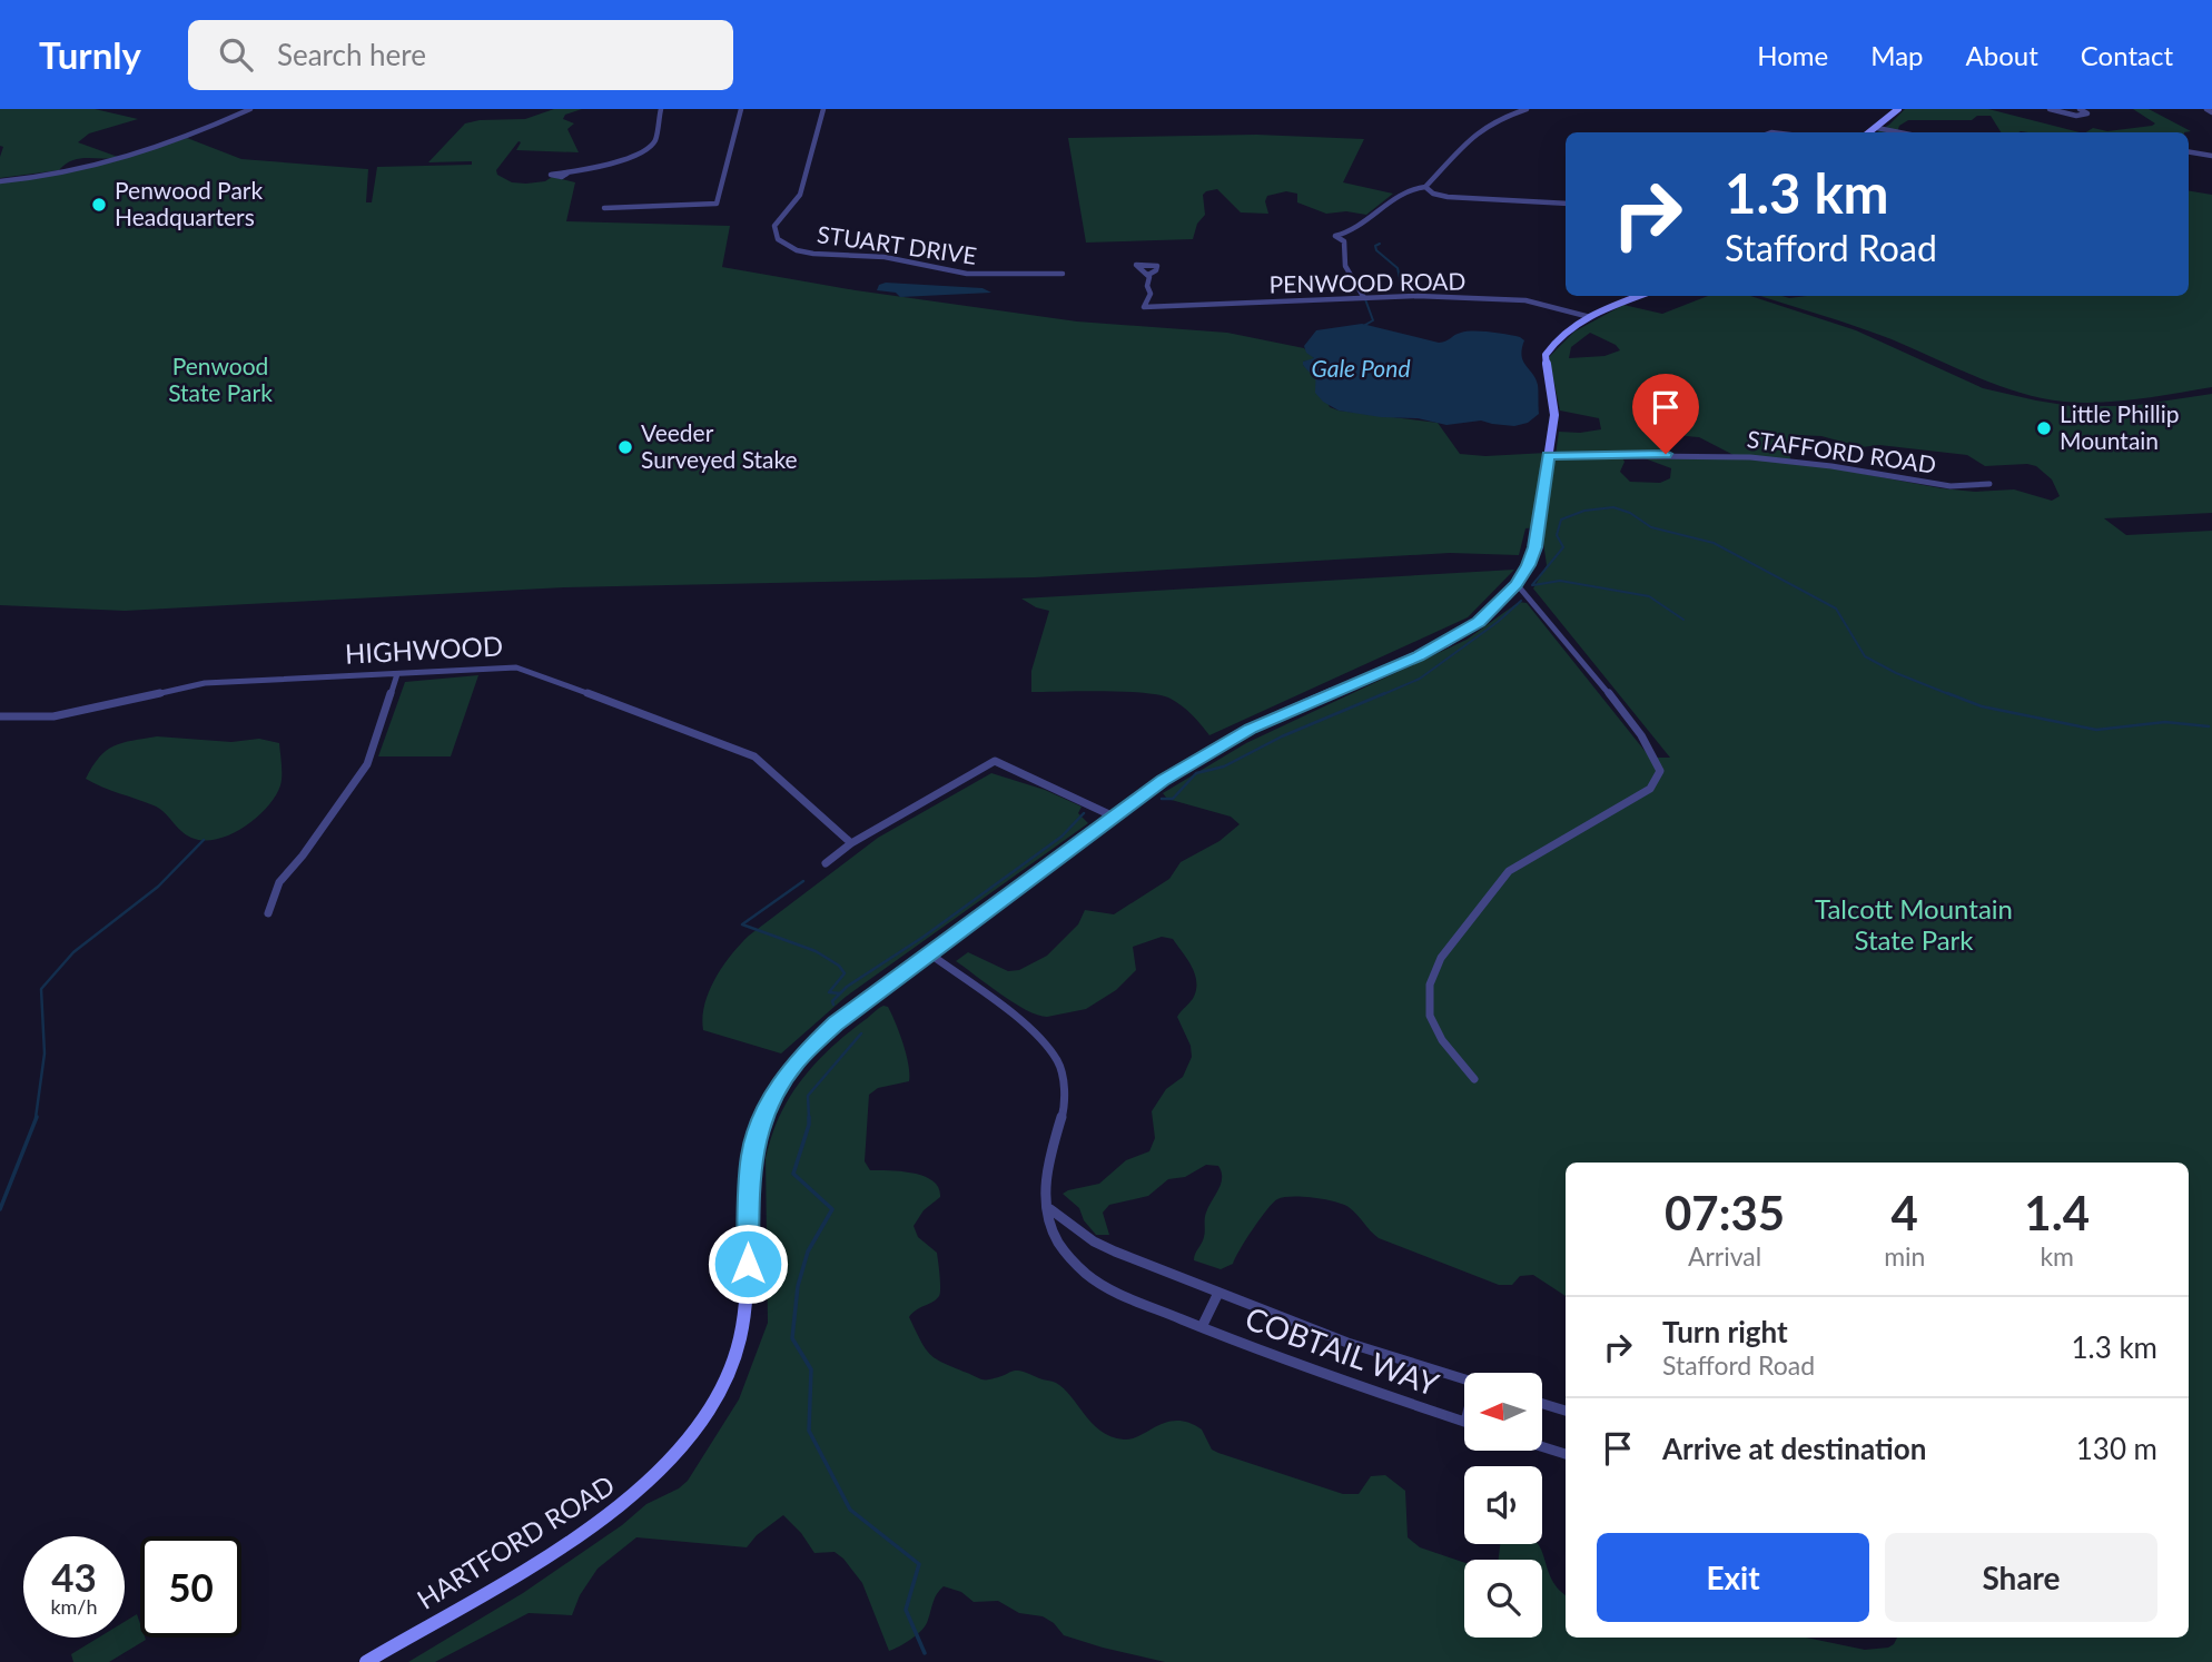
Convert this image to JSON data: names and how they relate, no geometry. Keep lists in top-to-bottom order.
{
  "streets": {
    "main road": ["HARTFORD ROAD"],
    "street": [
      "STUART DRIVE",
      "PENWOOD ROAD",
      "STAFFORD ROAD",
      "HIGHWOOD",
      "COBTAIL WAY"
    ]
  },
  "crossings": [
    ["PENWOOD ROAD", "HARTFORD ROAD"],
    ["STAFFORD ROAD", "HARTFORD ROAD"],
    ["COBTAIL WAY", "HARTFORD ROAD"]
  ],
  "water": ["Gale Pond"],
  "parks": ["Penwood State Park", "Talcott Mountain State Park"],
  "places": ["Penwood Park Headquarters", "Little Phillip Mountain", "Veeder Surveyed Stake"],
  "north": "left",
  "page": {
    "header": "Turnly",
    "search": "Search here",
    "nav": [
      "Home",
      "Map",
      "About",
      "Contact"
    ],
    "turn": ["1.3 km", "Stafford Road"],
    "eta": [
      "07:35",
      "Arrival",
      "4",
      "min",
      "1.4",
      "km"
    ],
    "list": [
      {
        "name": "Turn right",
        "note": "Stafford Road",
        "value": "1.3 km"
      },
      {
        "name": "Arrive at destination",
        "value": "130 m"
      }
    ],
    "buttons": ["Exit", "Share"],
    "speed": "43 km/h",
    "limit": "50"
  }
}
